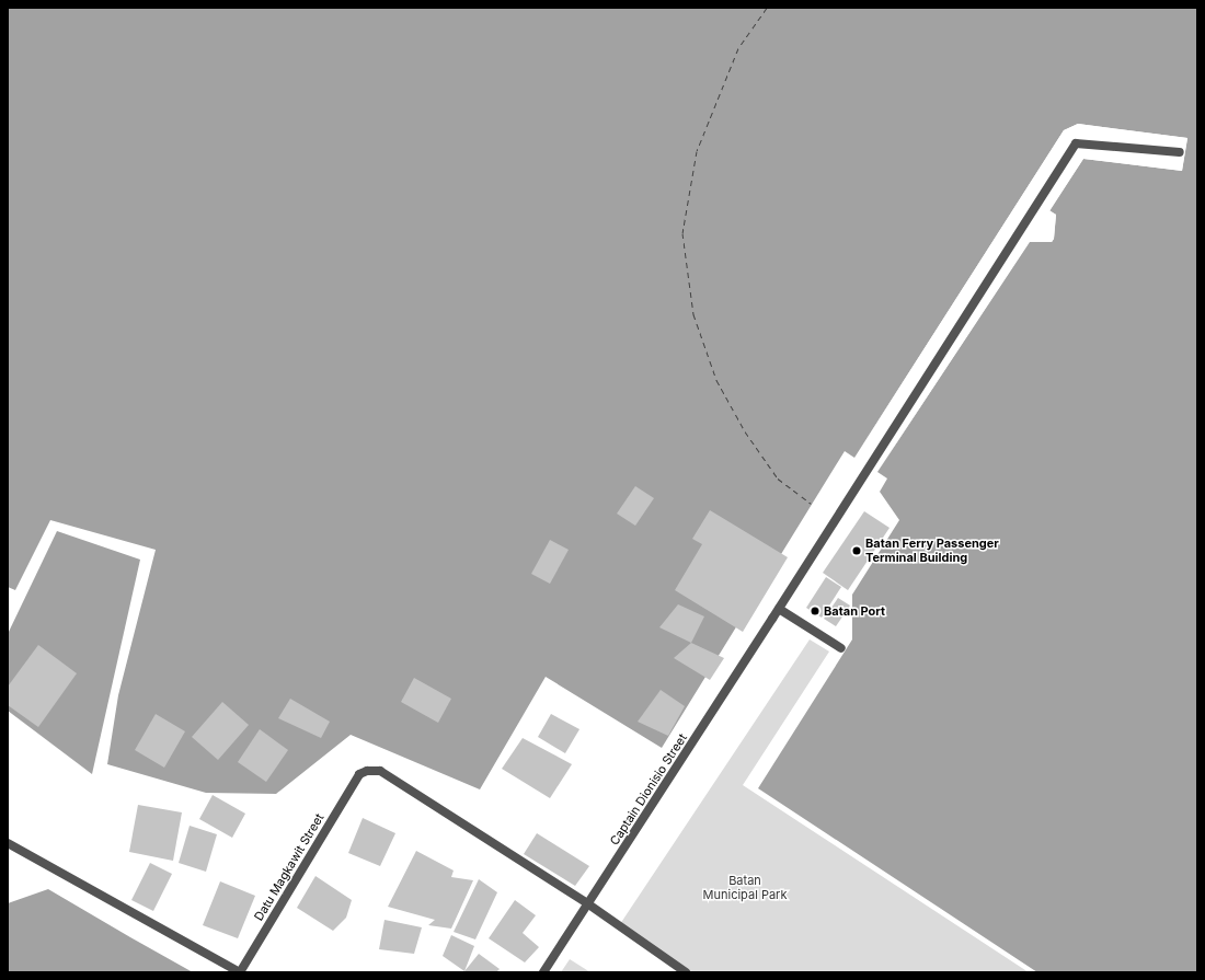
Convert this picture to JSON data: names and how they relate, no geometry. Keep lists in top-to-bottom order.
{
  "streets": {
    "street": ["Captain Dionisio Street", "Datu Magkawit Street"]
  },
  "crossings": [
    ["Captain Dionisio Street", "Datu Magkawit Street"]
  ],
  "parks": ["Batan Municipal Park"],
  "places": ["Batan Ferry Passenger Terminal Building", "Batan Port"]
}
